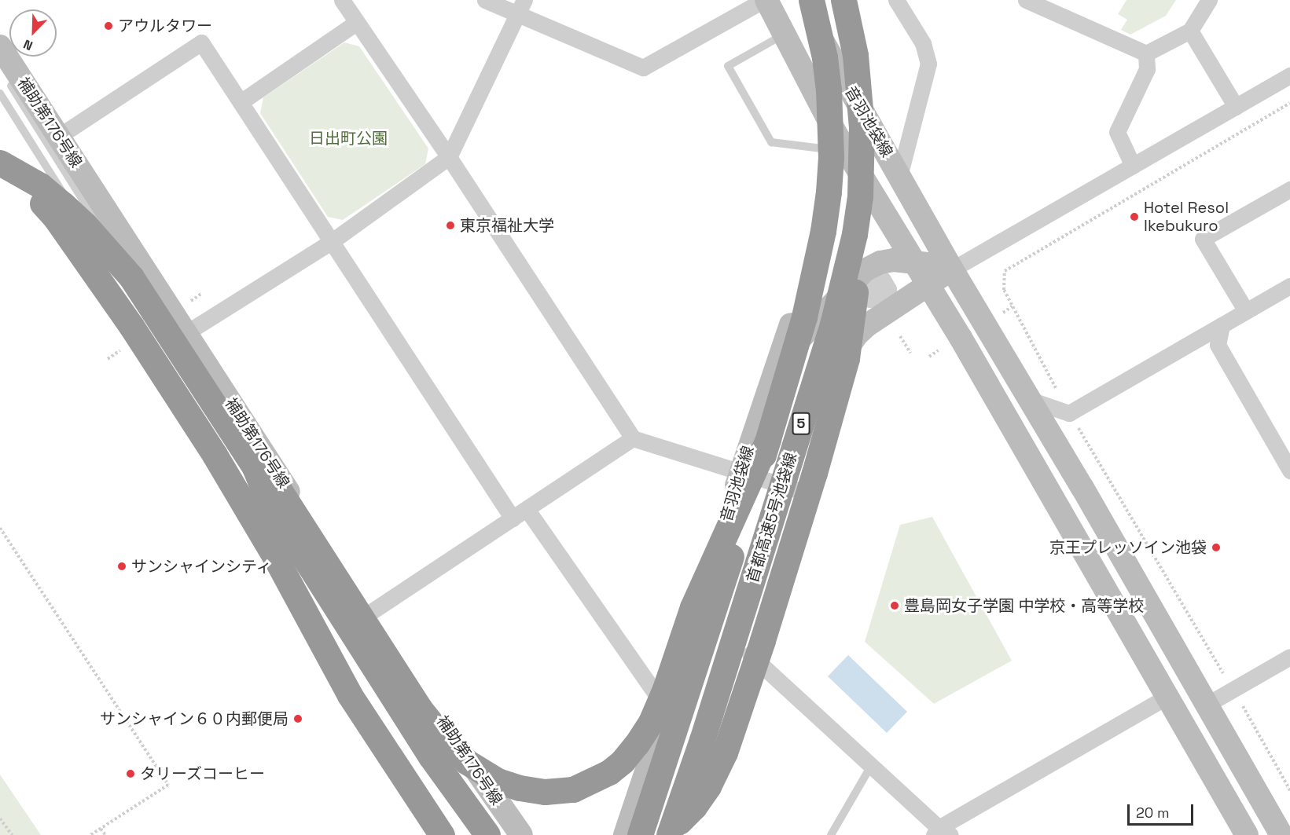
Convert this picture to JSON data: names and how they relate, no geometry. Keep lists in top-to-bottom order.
{
  "streets": {
    "highway": ["5", "首都高速5号池袋線"],
    "main road": ["音羽池袋線", "補助第176号線"]
  },
  "parks": ["日出町公園"],
  "places": [
    "アウルタワー",
    "Hotel Resol Ikebukuro",
    "東京福祉大学",
    "京王プレッソイン池袋",
    "サンシャインシティ",
    "豊島岡女子学園 中学校・高等学校",
    "サンシャイン６０内郵便局",
    "タリーズコーヒー"
  ],
  "scale_bar": "20 m",
  "north": "bottom left"
}
